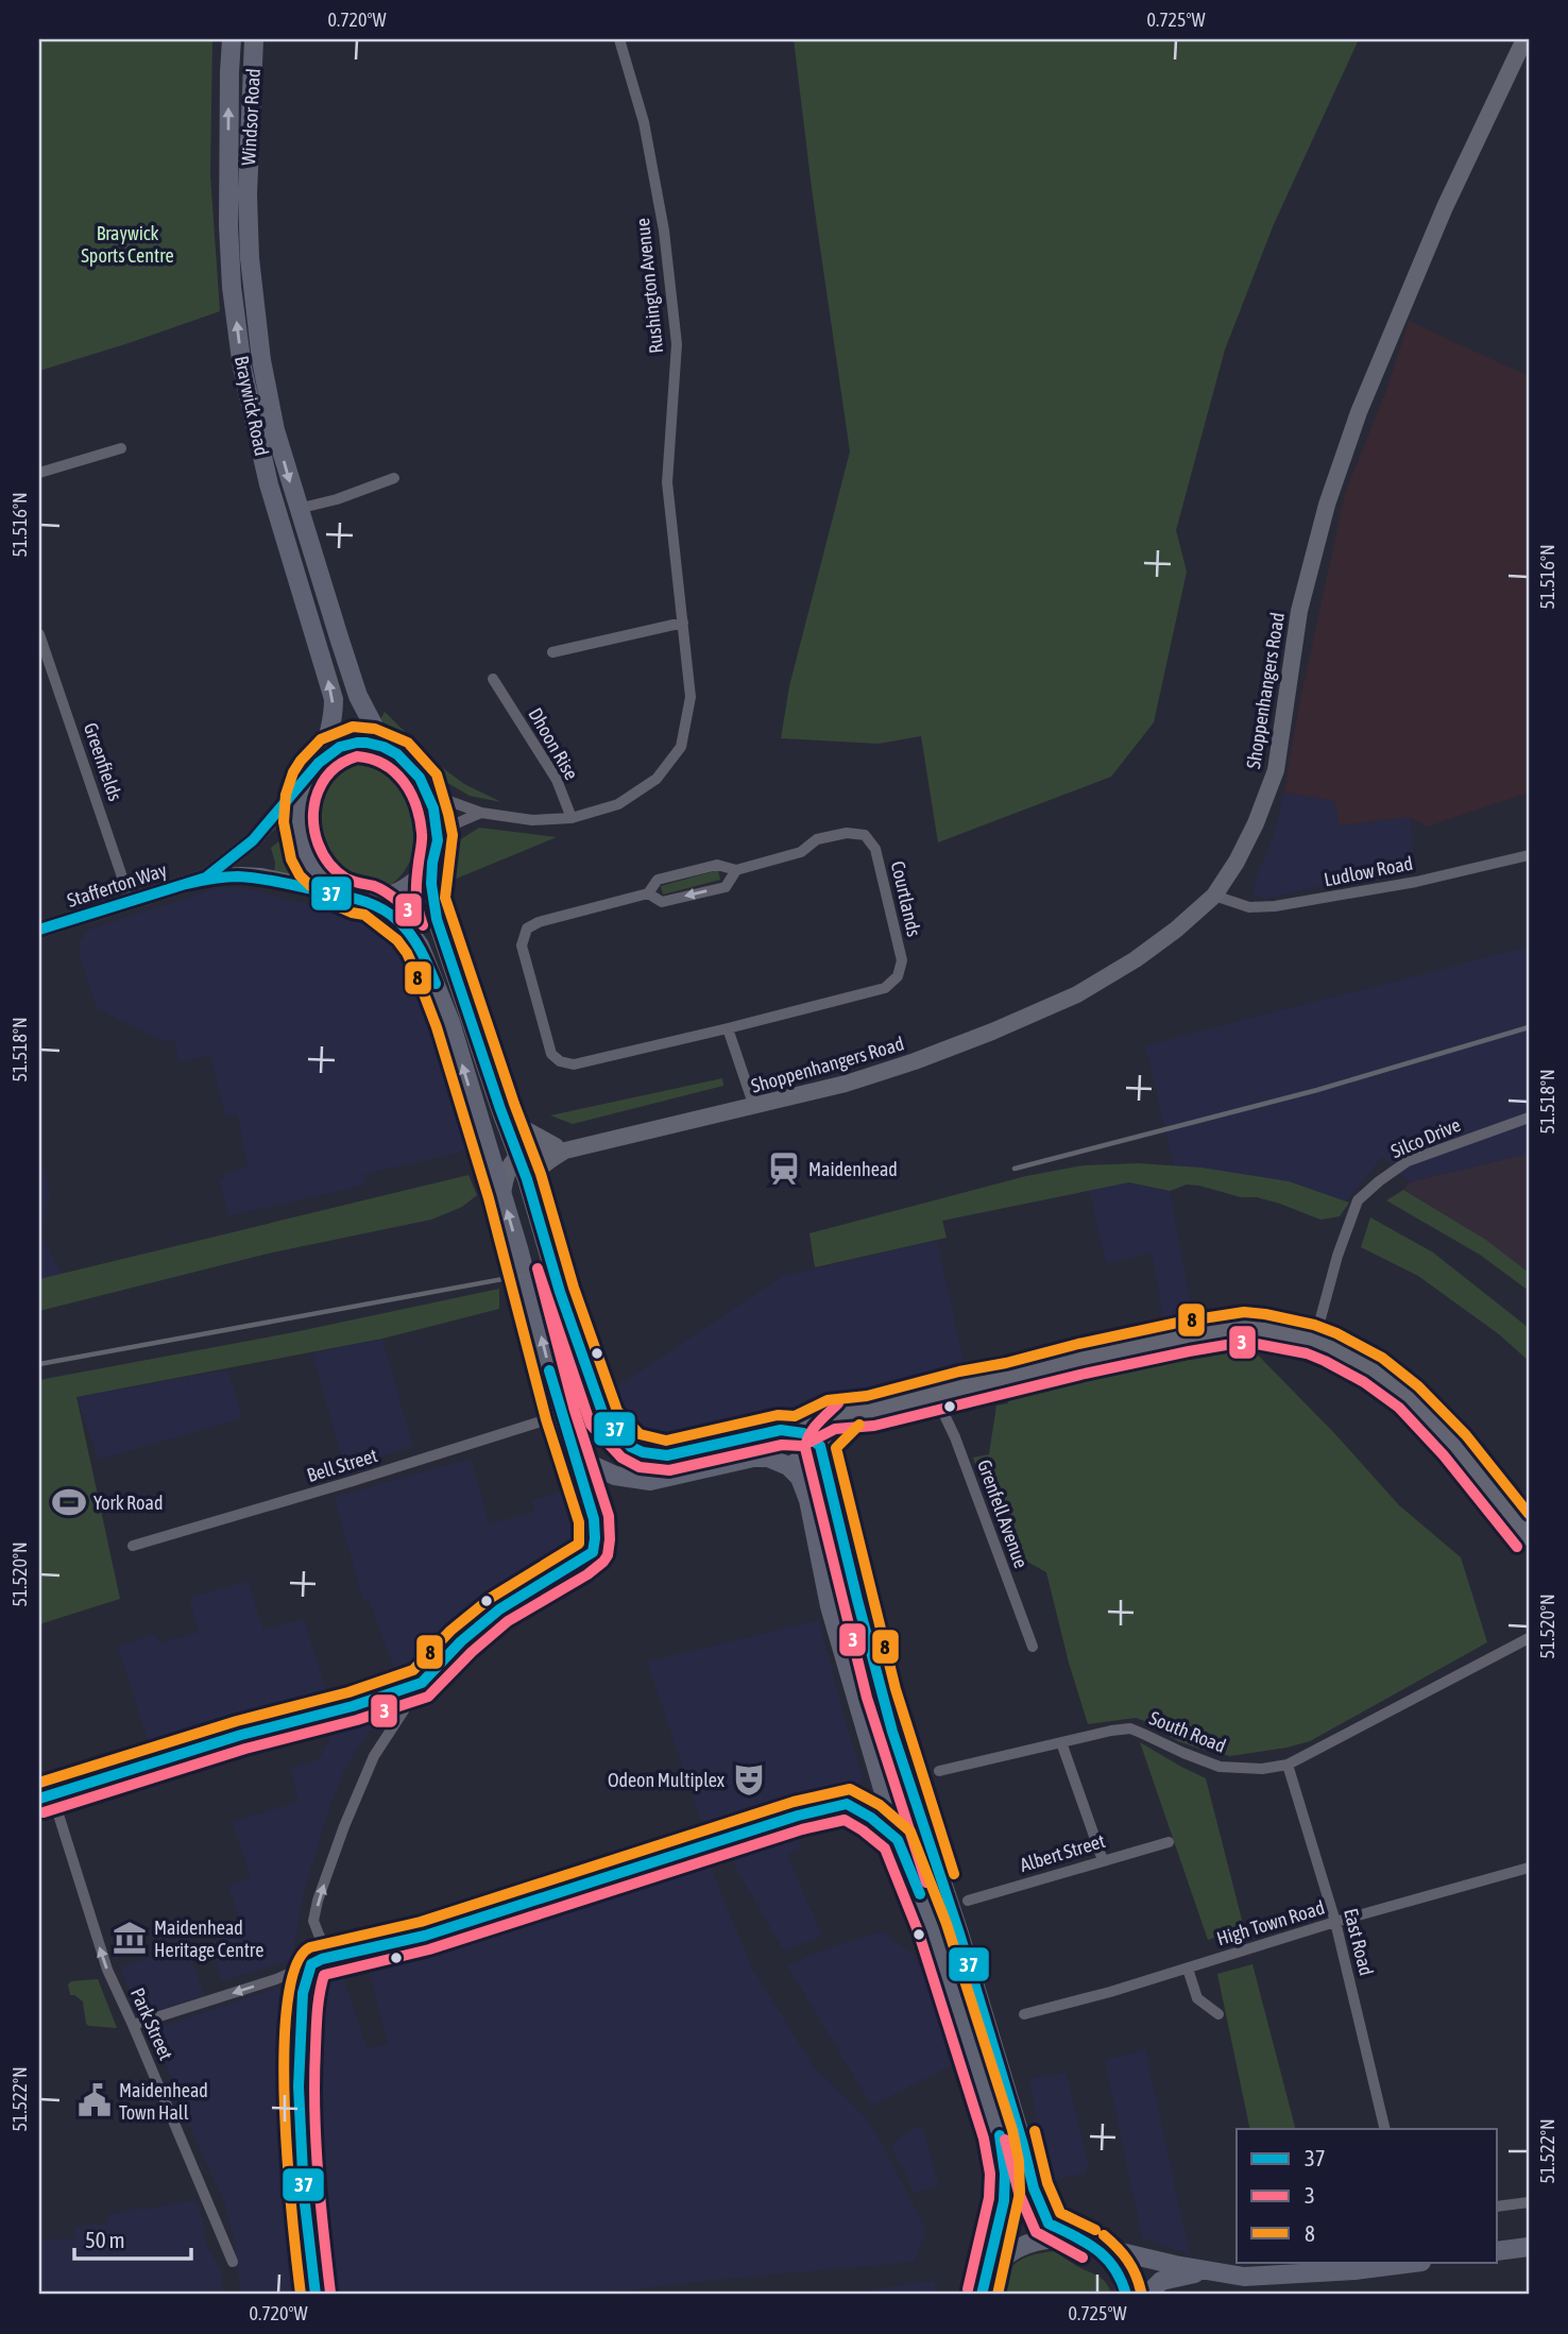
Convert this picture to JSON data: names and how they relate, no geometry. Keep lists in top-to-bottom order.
{
  "streets": {
    "main road": ["Windsor Road", "Braywick Road"],
    "street": [
      "Rushington Avenue",
      "Shoppenhangers Road",
      "Dhoon Rise",
      "Greenfields",
      "Ludlow Road",
      "Stafferton Way",
      "Courtlands",
      "Silco Drive",
      "Bell Street",
      "Grenfell Avenue",
      "South Road",
      "Albert Street",
      "High Town Road",
      "East Road",
      "Park Street"
    ]
  },
  "crossings": [
    ["Windsor Road", "Braywick Road"],
    ["Rushington Avenue", "Braywick Road"],
    ["Rushington Avenue", "Dhoon Rise"],
    ["Rushington Avenue", "Stafferton Way"],
    ["Braywick Road", "Stafferton Way"],
    ["Shoppenhangers Road", "Ludlow Road"],
    ["Greenfields", "Stafferton Way"],
    ["South Road", "East Road"],
    ["High Town Road", "East Road"]
  ],
  "one_way": ["Park Street"],
  "parks": ["Braywick Sports Centre"],
  "places": {
    "station": ["Maidenhead"],
    "sports": ["York Road"],
    "theatre": ["Odeon Multiplex"],
    "museum": ["Maidenhead Heritage Centre"],
    "public building": ["Maidenhead Town Hall"]
  },
  "lines": ["transit line 8", "transit line 37", "transit line 3"],
  "legend": ["37", "3", "8"],
  "scale_bar": "50 m",
  "coordinates": [
    "0.720°W",
    "0.725°W",
    "51.516°N",
    "51.518°N",
    "51.520°N",
    "51.522°N"
  ]
}
